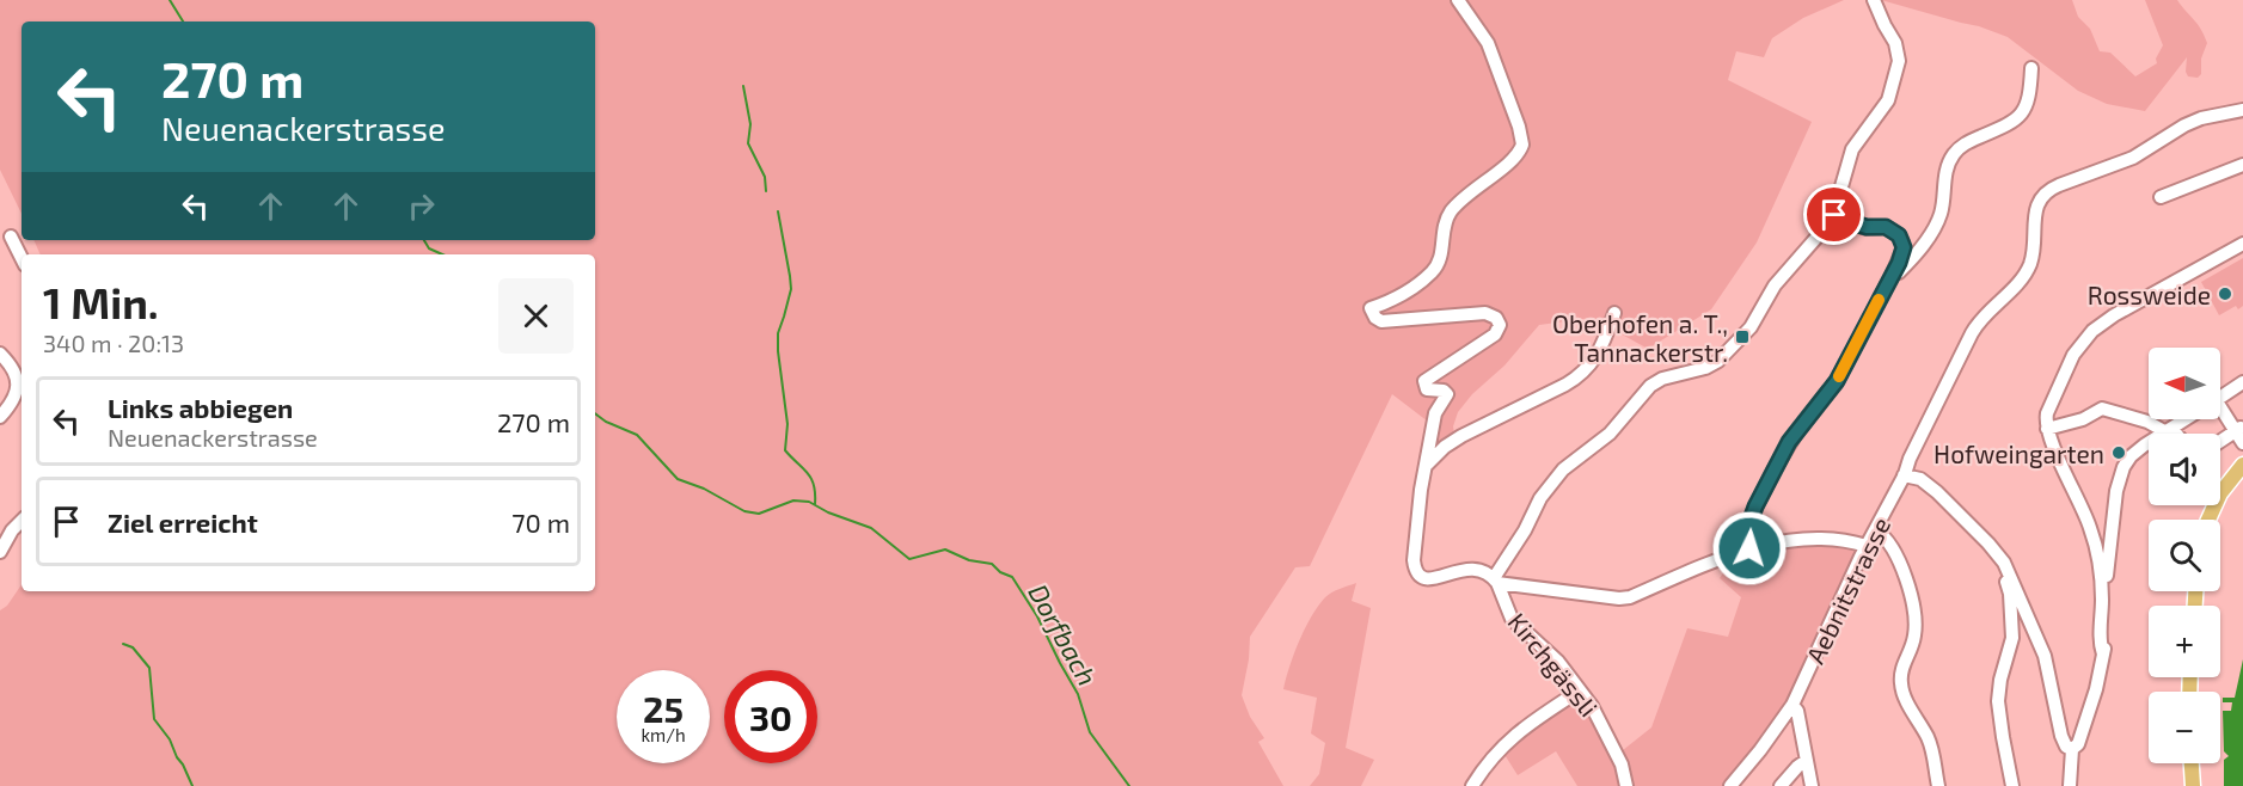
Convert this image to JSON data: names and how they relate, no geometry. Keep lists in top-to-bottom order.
{
  "streets": {
    "street": ["Aebnitstrasse", "Kirchgässli"]
  },
  "water": ["Dorfbach"],
  "places": {
    "other": ["Rossweide", "Hofweingarten"],
    "transit": ["Oberhofen a. T., Tannackerstr."]
  },
  "north": "left",
  "page": {
    "turn": ["270 m", "Neuenackerstrasse"],
    "heading": ["1 Min.", "340 m · 20:13"],
    "map_buttons": ["+", "−"],
    "list": [
      {
        "name": "Links abbiegen",
        "note": "Neuenackerstrasse",
        "value": "270 m"
      },
      {
        "name": "Ziel erreicht",
        "value": "70 m"
      }
    ],
    "speed": "25 km/h",
    "limit": "30"
  }
}
